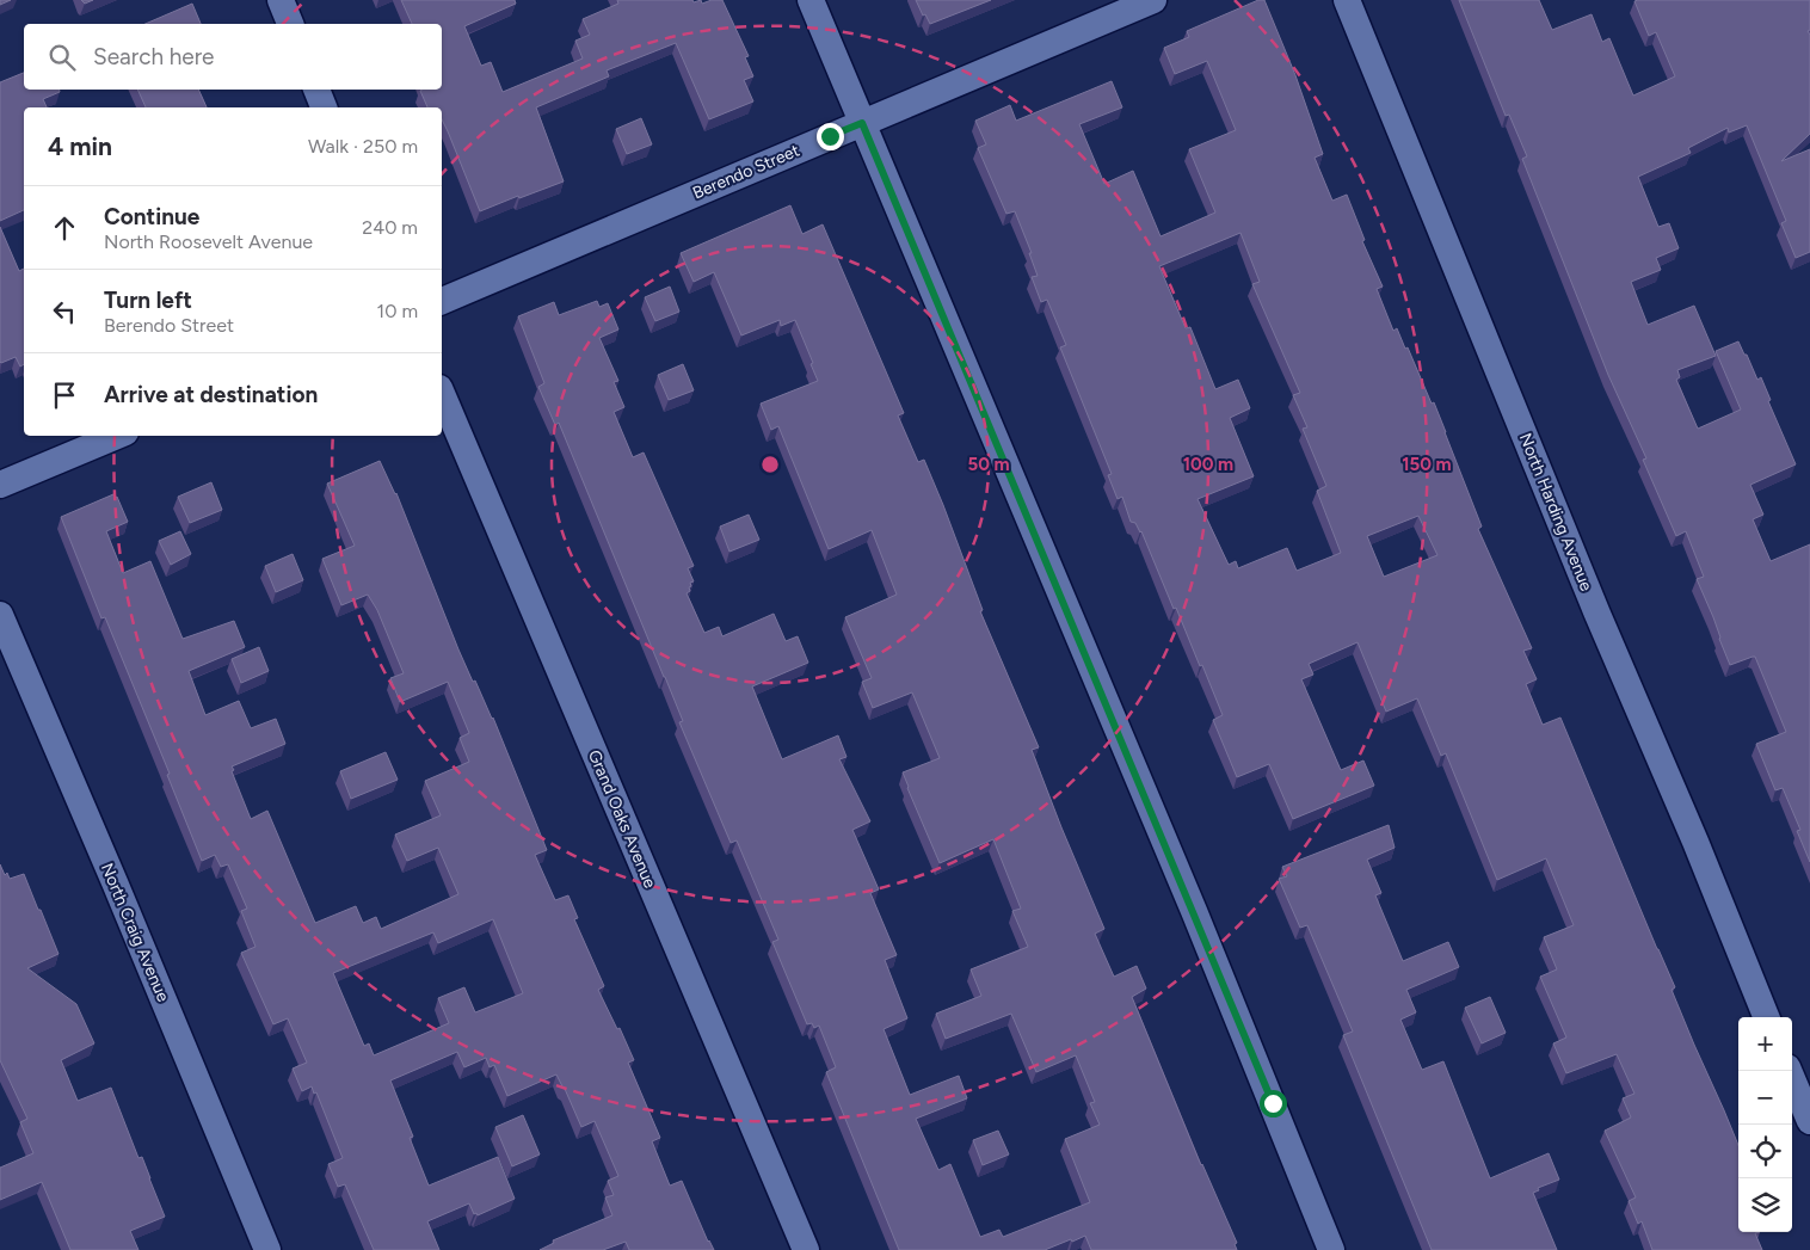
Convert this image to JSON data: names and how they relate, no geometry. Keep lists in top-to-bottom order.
{
  "streets": {
    "street": [
      "Berendo Street",
      "North Harding Avenue",
      "Grand Oaks Avenue",
      "North Craig Avenue"
    ]
  },
  "page": {
    "search": "Search here",
    "heading": ["4 min", "Walk · 250 m"],
    "list": [
      ["Continue", "North Roosevelt Avenue", "240 m"],
      ["Turn left", "Berendo Street", "10 m"],
      "Arrive at destination"
    ],
    "map_buttons": ["+", "−"]
  },
  "rings": ["50 m", "100 m", "150 m"]
}
